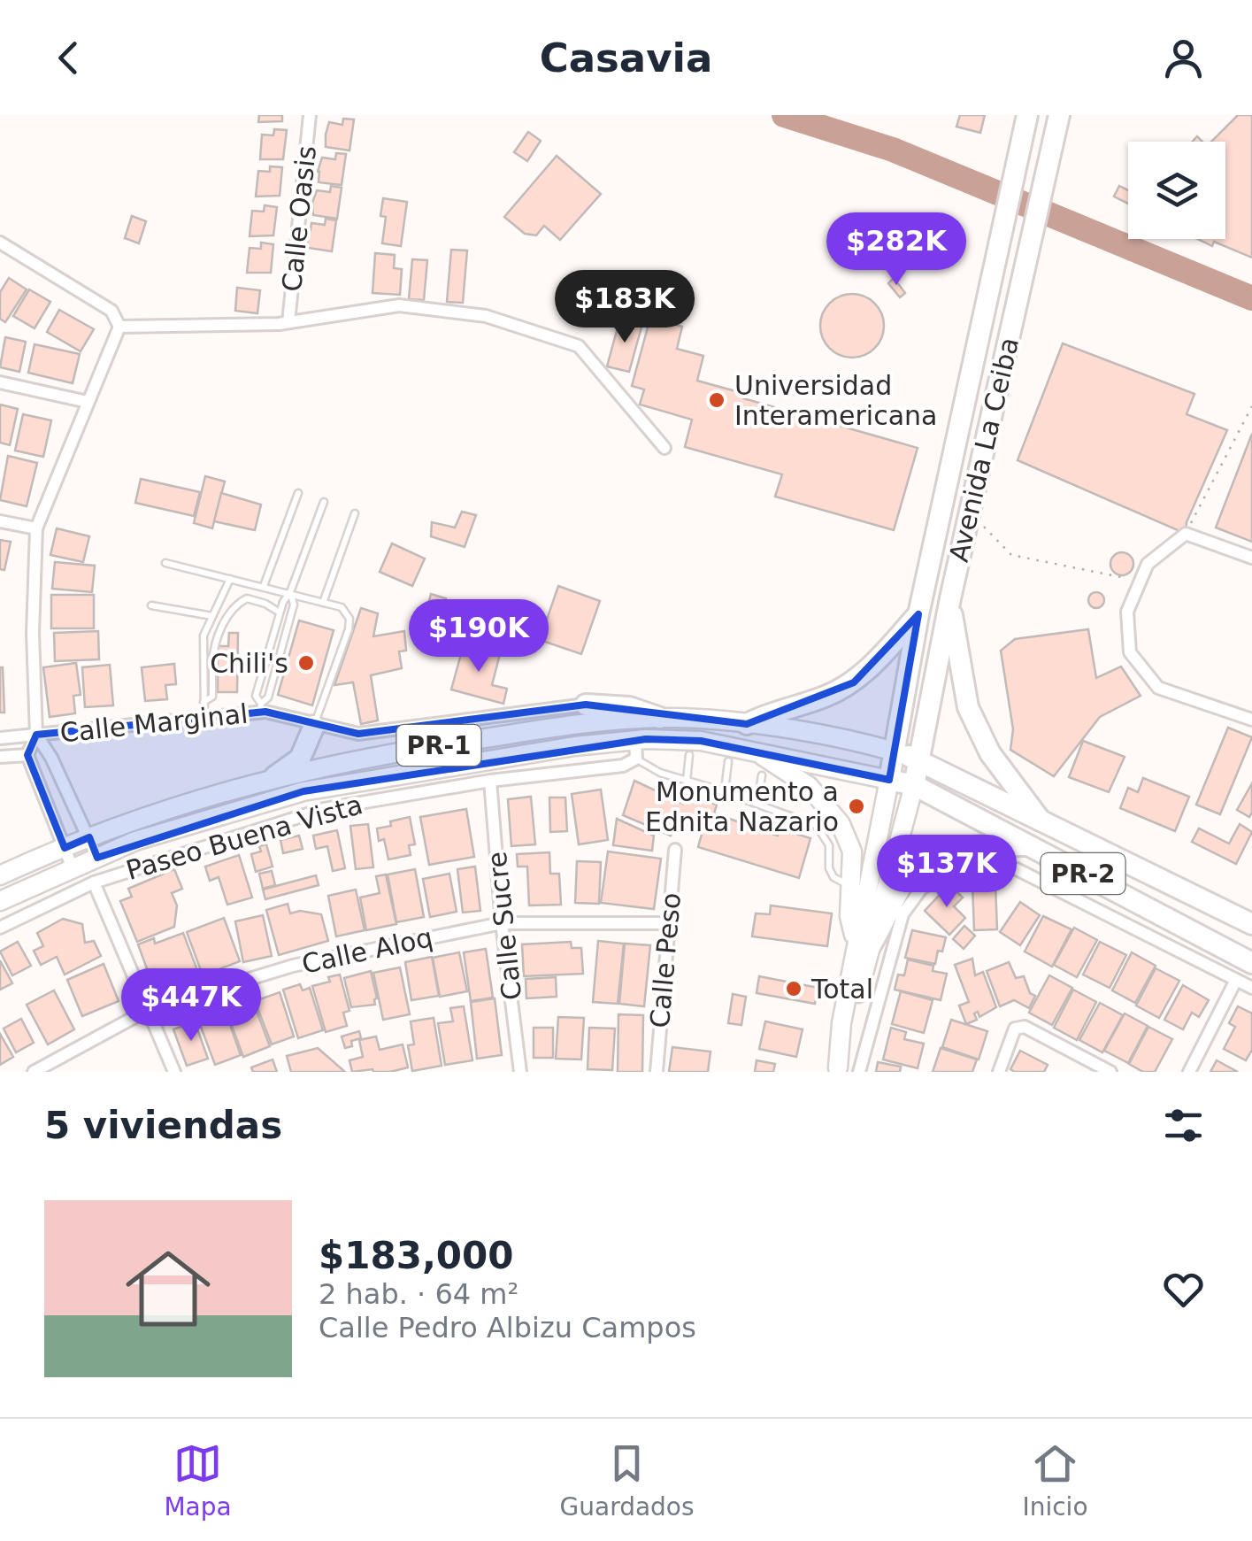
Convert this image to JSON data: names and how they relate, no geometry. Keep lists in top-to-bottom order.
{
  "streets": {
    "highway": ["Avenida La Ceiba", "PR-1", "PR-2"],
    "street": [
      "Calle Oasis",
      "Calle Marginal",
      "Paseo Buena Vista",
      "Calle Sucre",
      "Calle Aloq",
      "Calle Peso"
    ]
  },
  "crossings": [
    ["Avenida La Ceiba", "PR-1"],
    ["Avenida La Ceiba", "PR-2"],
    ["PR-1", "Paseo Buena Vista"],
    ["PR-1", "PR-2"],
    ["Paseo Buena Vista", "Calle Sucre"],
    ["Calle Sucre", "Calle Aloq"],
    ["Calle Aloq", "Calle Peso"]
  ],
  "places": [
    "Universidad Interamericana",
    "Chili's",
    "Monumento a Ednita Nazario",
    "Total"
  ],
  "page": {
    "header": "Casavia",
    "price": [
      "$282K",
      "$183K",
      "$190K",
      "$137K",
      "$447K"
    ],
    "heading": "5 viviendas",
    "list": [
      {
        "name": "$183,000",
        "note": "2 hab. · 64 m² · Calle Pedro Albizu Campos"
      }
    ],
    "tabs": ["Mapa", "Guardados", "Inicio"]
  }
}
